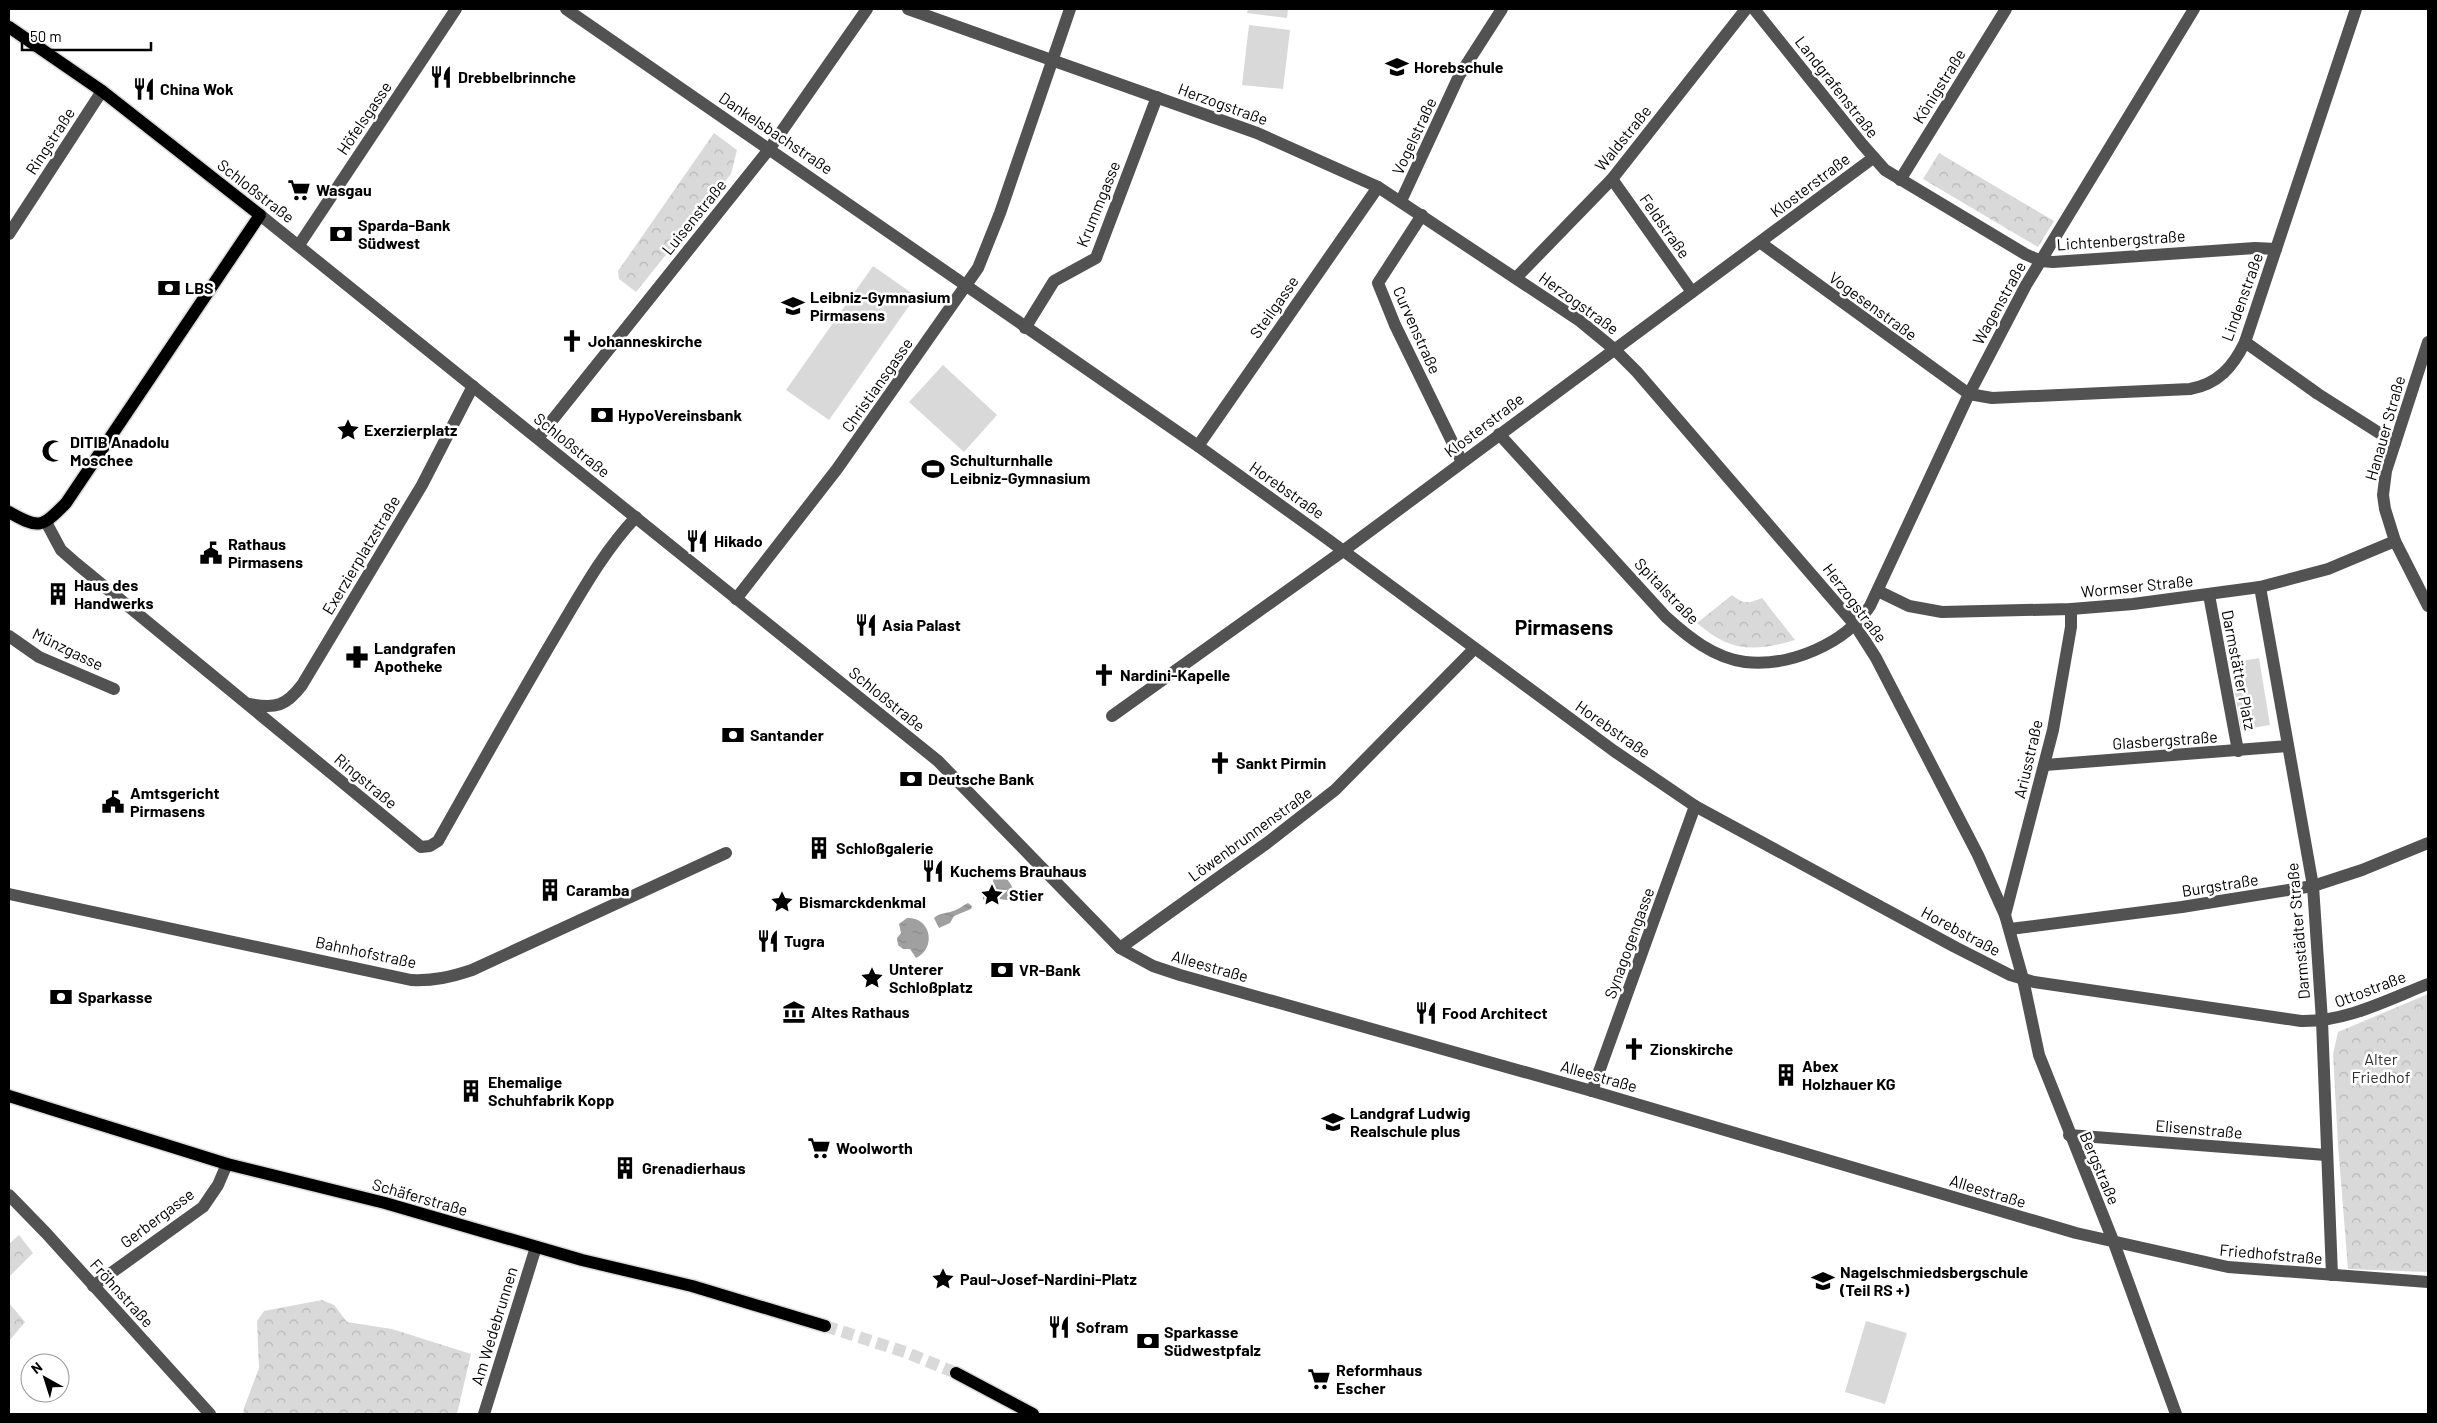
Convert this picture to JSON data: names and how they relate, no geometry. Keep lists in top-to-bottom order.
{
  "streets": {
    "main road": ["Schloßstraße", "Schäferstraße"],
    "street": [
      "Königstraße",
      "Landgrafenstraße",
      "Herzogstraße",
      "Höfelsgasse",
      "Dankelsbachstraße",
      "Vogelstraße",
      "Waldstraße",
      "Ringstraße",
      "Klosterstraße",
      "Krummgasse",
      "Luisenstraße",
      "Feldstraße",
      "Lichtenbergstraße",
      "Lindenstraße",
      "Wagenstraße",
      "Vogesenstraße",
      "Steilgasse",
      "Curvenstraße",
      "Christiansgasse",
      "Hanauer Straße",
      "Horebstraße",
      "Exerzierplatzstraße",
      "Wormser Straße",
      "Spitalstraße",
      "Münzgasse",
      "Darmstätter Platz",
      "Glasbergstraße",
      "Ariusstraße",
      "Löwenbrunnenstraße",
      "Burgstraße",
      "Darmstädter Straße",
      "Synagogengasse",
      "Bahnhofstraße",
      "Alleestraße",
      "Ottostraße",
      "Elisenstraße",
      "Bergstraße",
      "Gerbergasse",
      "Friedhofstraße",
      "Fröhnstraße",
      "Am Wedebrunnen"
    ]
  },
  "crossings": [
    ["Königstraße", "Landgrafenstraße"],
    ["Königstraße", "Lichtenbergstraße"],
    ["Landgrafenstraße", "Klosterstraße"],
    ["Landgrafenstraße", "Lichtenbergstraße"],
    ["Herzogstraße", "Vogelstraße"],
    ["Herzogstraße", "Waldstraße"],
    ["Herzogstraße", "Klosterstraße"],
    ["Herzogstraße", "Krummgasse"],
    ["Herzogstraße", "Wagenstraße"],
    ["Herzogstraße", "Steilgasse"],
    ["Herzogstraße", "Curvenstraße"],
    ["Herzogstraße", "Christiansgasse"],
    ["Herzogstraße", "Spitalstraße"],
    ["Herzogstraße", "Ariusstraße"],
    ["Herzogstraße", "Burgstraße"],
    ["Herzogstraße", "Bergstraße"],
    ["Höfelsgasse", "Schloßstraße"],
    ["Dankelsbachstraße", "Luisenstraße"],
    ["Dankelsbachstraße", "Christiansgasse"],
    ["Dankelsbachstraße", "Horebstraße"],
    ["Waldstraße", "Feldstraße"],
    ["Ringstraße", "Schloßstraße"],
    ["Ringstraße", "Exerzierplatzstraße"],
    ["Klosterstraße", "Feldstraße"],
    ["Klosterstraße", "Vogesenstraße"],
    ["Klosterstraße", "Curvenstraße"],
    ["Klosterstraße", "Horebstraße"],
    ["Klosterstraße", "Spitalstraße"],
    ["Schloßstraße", "Luisenstraße"],
    ["Schloßstraße", "Christiansgasse"],
    ["Schloßstraße", "Exerzierplatzstraße"],
    ["Schloßstraße", "Alleestraße"],
    ["Krummgasse", "Horebstraße"],
    ["Lichtenbergstraße", "Lindenstraße"],
    ["Lichtenbergstraße", "Wagenstraße"],
    ["Lindenstraße", "Wagenstraße"],
    ["Lindenstraße", "Vogesenstraße"],
    ["Wagenstraße", "Vogesenstraße"],
    ["Wagenstraße", "Wormser Straße"],
    ["Wagenstraße", "Spitalstraße"],
    ["Steilgasse", "Horebstraße"],
    ["Christiansgasse", "Horebstraße"],
    ["Hanauer Straße", "Wormser Straße"],
    ["Horebstraße", "Löwenbrunnenstraße"],
    ["Horebstraße", "Darmstädter Straße"],
    ["Horebstraße", "Synagogengasse"],
    ["Horebstraße", "Ottostraße"],
    ["Horebstraße", "Bergstraße"],
    ["Wormser Straße", "Darmstätter Platz"],
    ["Wormser Straße", "Ariusstraße"],
    ["Wormser Straße", "Darmstädter Straße"],
    ["Darmstätter Platz", "Glasbergstraße"],
    ["Glasbergstraße", "Ariusstraße"],
    ["Glasbergstraße", "Darmstädter Straße"],
    ["Löwenbrunnenstraße", "Alleestraße"],
    ["Burgstraße", "Darmstädter Straße"],
    ["Burgstraße", "Bergstraße"],
    ["Darmstädter Straße", "Ottostraße"],
    ["Darmstädter Straße", "Elisenstraße"],
    ["Darmstädter Straße", "Friedhofstraße"],
    ["Synagogengasse", "Alleestraße"],
    ["Alleestraße", "Bergstraße"],
    ["Alleestraße", "Friedhofstraße"],
    ["Elisenstraße", "Bergstraße"],
    ["Bergstraße", "Friedhofstraße"],
    ["Schäferstraße", "Gerbergasse"],
    ["Schäferstraße", "Am Wedebrunnen"],
    ["Gerbergasse", "Fröhnstraße"]
  ],
  "districts": ["Pirmasens"],
  "parks": ["Alter Friedhof"],
  "places": {
    "school or university": [
      "Horebschule",
      "Leibniz-Gymnasium Pirmasens",
      "Landgraf Ludwig Realschule plus",
      "Nagelschmiedsbergschule (Teil RS +)"
    ],
    "restaurant": [
      "Drebbelbrinnche",
      "China Wok",
      "Hikado",
      "Asia Palast",
      "Kuchems Brauhaus",
      "Tugra",
      "Food Architect",
      "Sofram"
    ],
    "supermarket": ["Wasgau", "Woolworth", "Reformhaus Escher"],
    "bank": [
      "Sparda-Bank Südwest",
      "LBS",
      "HypoVereinsbank",
      "Santander",
      "Deutsche Bank",
      "VR-Bank",
      "Sparkasse",
      "Sparkasse Südwestpfalz"
    ],
    "church": [
      "Johanneskirche",
      "Nardini-Kapelle",
      "Sankt Pirmin",
      "Zionskirche"
    ],
    "place": [
      "Exerzierplatz",
      "Stier",
      "Bismarckdenkmal",
      "Unterer Schloßplatz",
      "Paul-Josef-Nardini-Platz"
    ],
    "mosque": ["DITIB Anadolu Moschee"],
    "sports": ["Schulturnhalle Leibniz-Gymnasium"],
    "public building": ["Rathaus Pirmasens", "Amtsgericht Pirmasens"],
    "building": [
      "Haus des Handwerks",
      "Schloßgalerie",
      "Caramba",
      "Abex Holzhauer KG",
      "Ehemalige Schuhfabrik Kopp",
      "Grenadierhaus"
    ],
    "pharmacy": ["Landgrafen Apotheke"],
    "museum": ["Altes Rathaus"]
  },
  "scale_bar": "50 m",
  "north": "top left"
}
